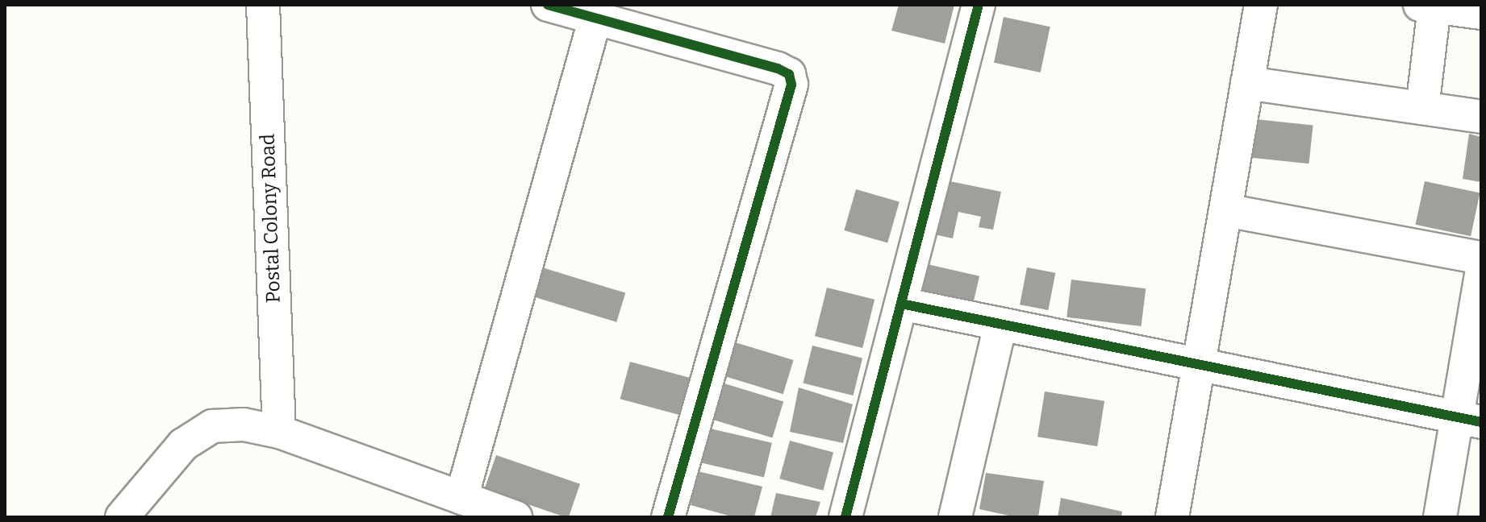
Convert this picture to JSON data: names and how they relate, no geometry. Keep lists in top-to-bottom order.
{
  "streets": {
    "street": ["Postal Colony Road"]
  }
}
